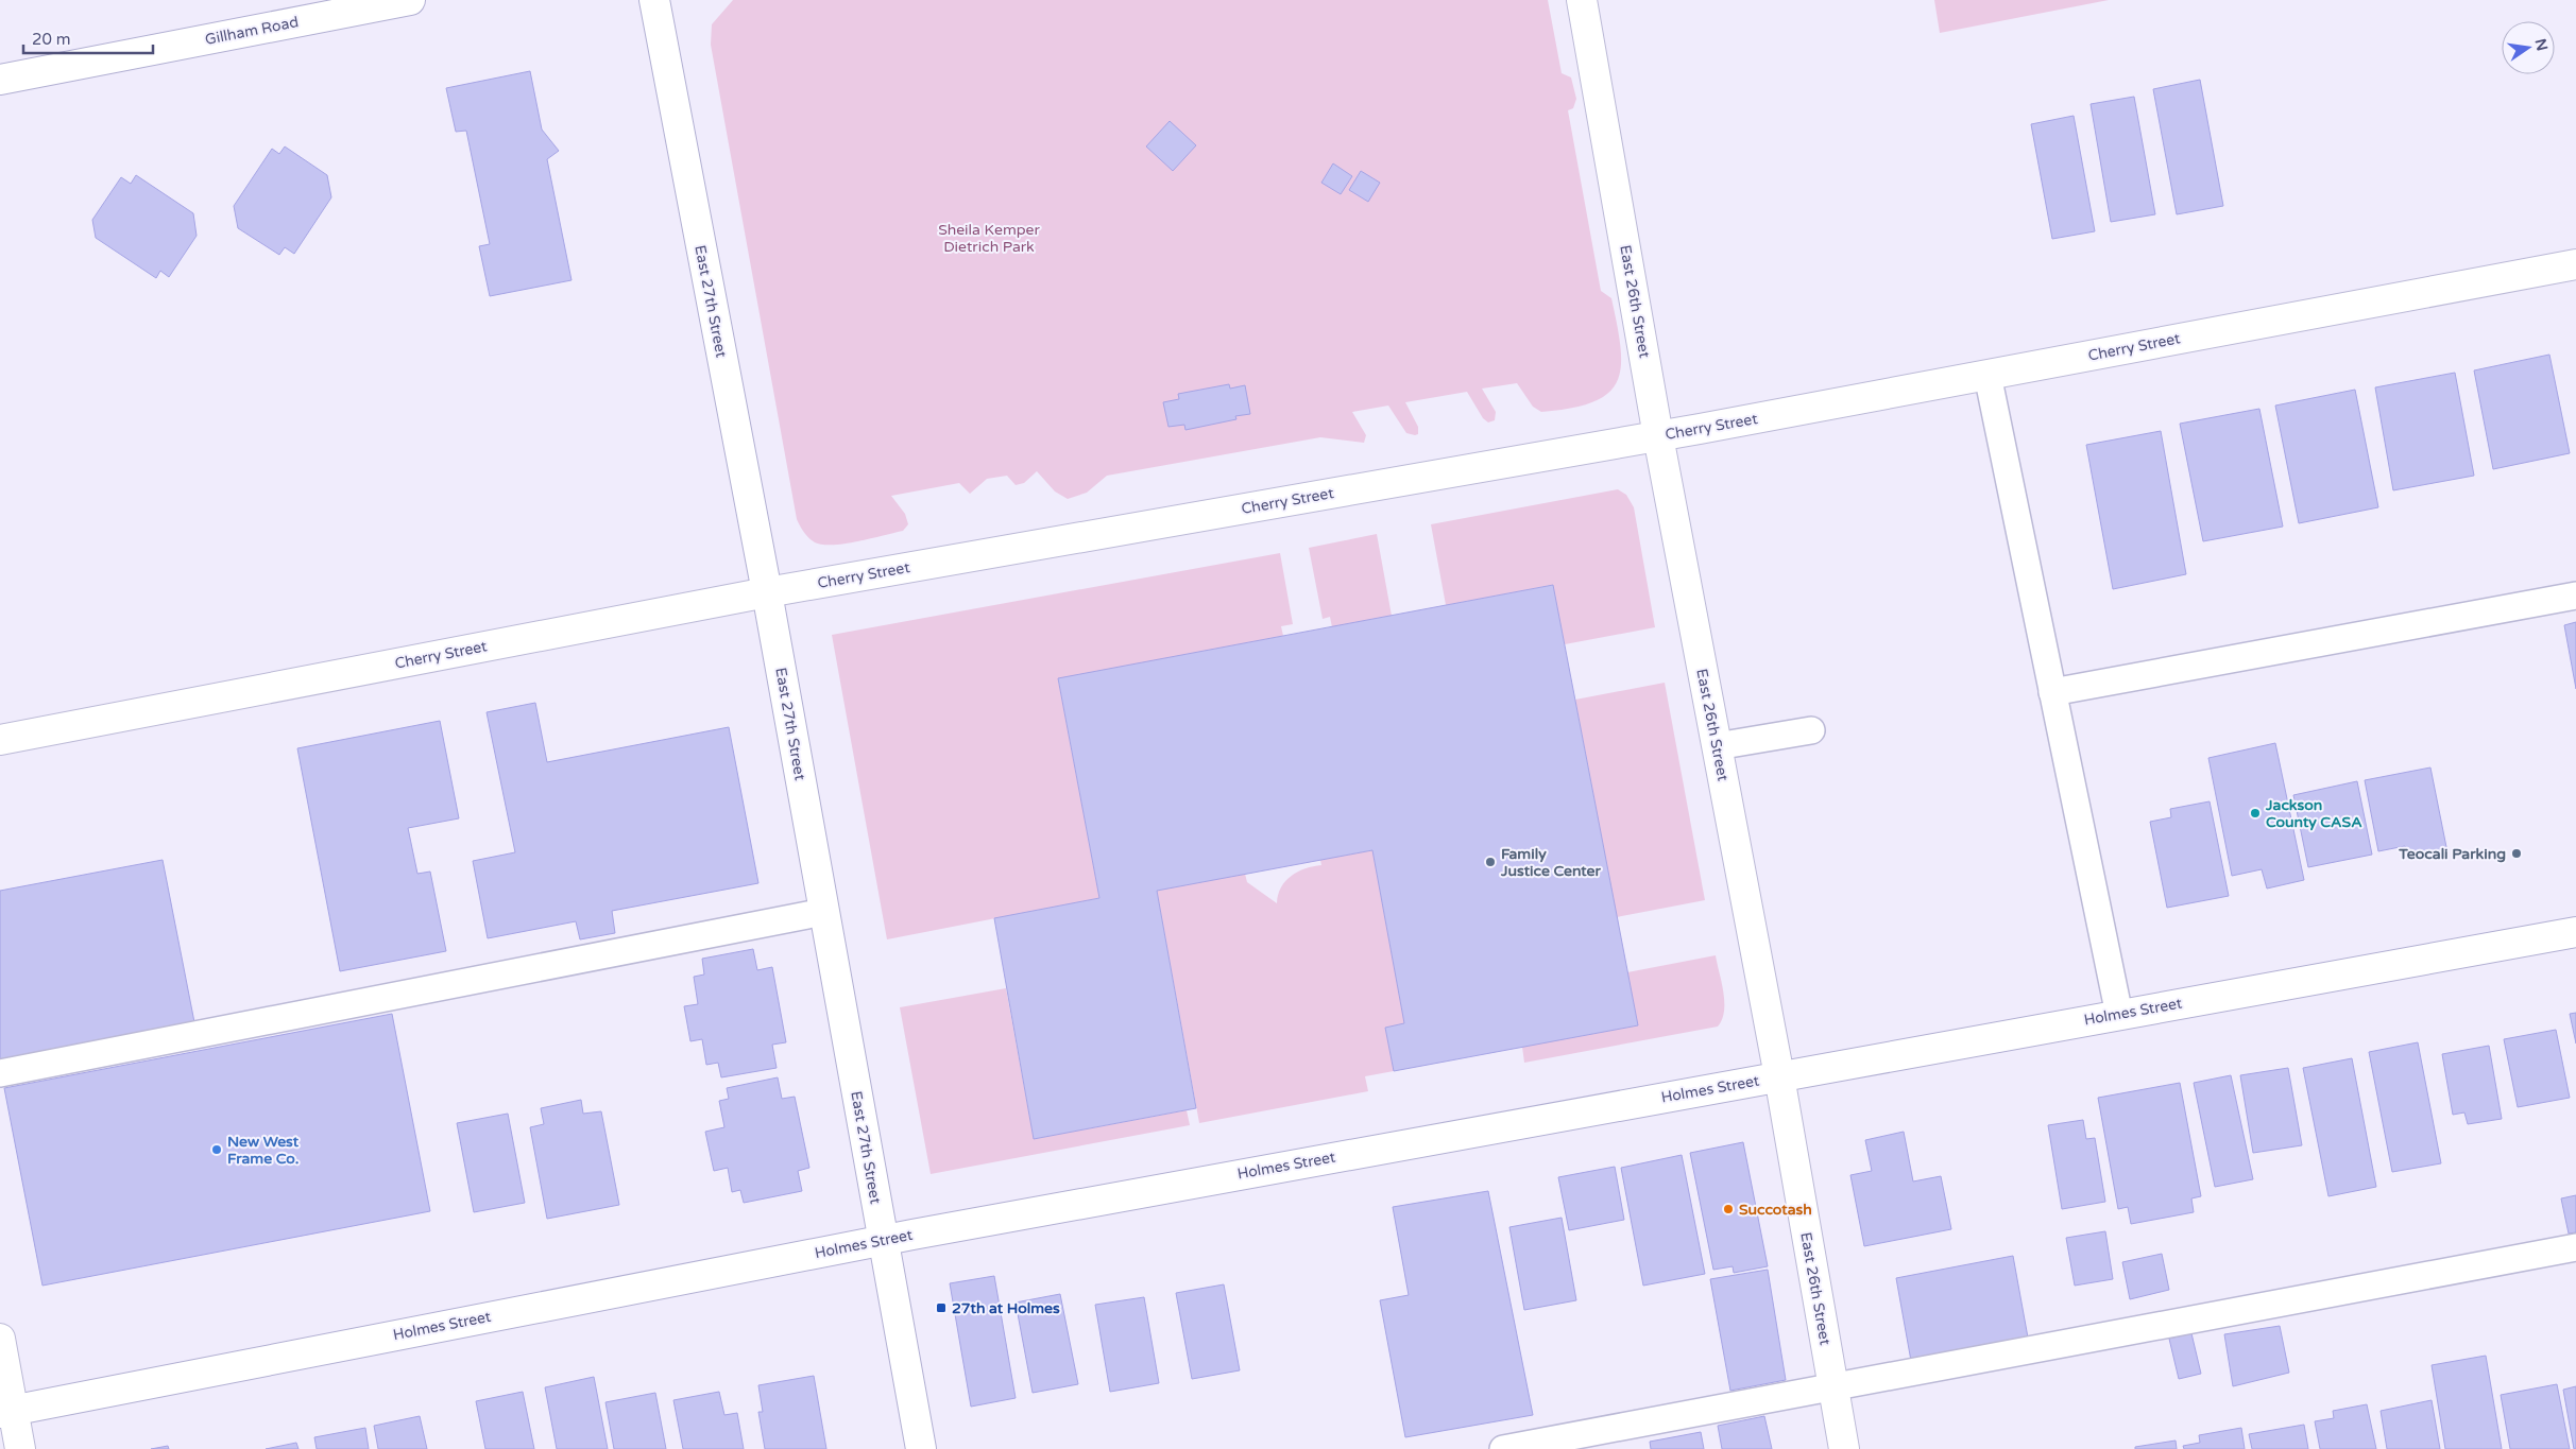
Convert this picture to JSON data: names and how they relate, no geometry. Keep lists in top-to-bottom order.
{
  "streets": {
    "street": [
      "Gillham Road",
      "East 27th Street",
      "East 26th Street",
      "Cherry Street",
      "Holmes Street"
    ]
  },
  "crossings": [
    ["East 27th Street", "Cherry Street"],
    ["East 27th Street", "Holmes Street"],
    ["East 26th Street", "Cherry Street"],
    ["East 26th Street", "Holmes Street"]
  ],
  "parks": ["Sheila Kemper Dietrich Park"],
  "places": {
    "other": [
      "Jackson County CASA",
      "Teocali Parking",
      "Family Justice Center",
      "New West Frame Co.",
      "Succotash"
    ],
    "transit": ["27th at Holmes"]
  },
  "scale_bar": "20 m",
  "north": "right"
}
